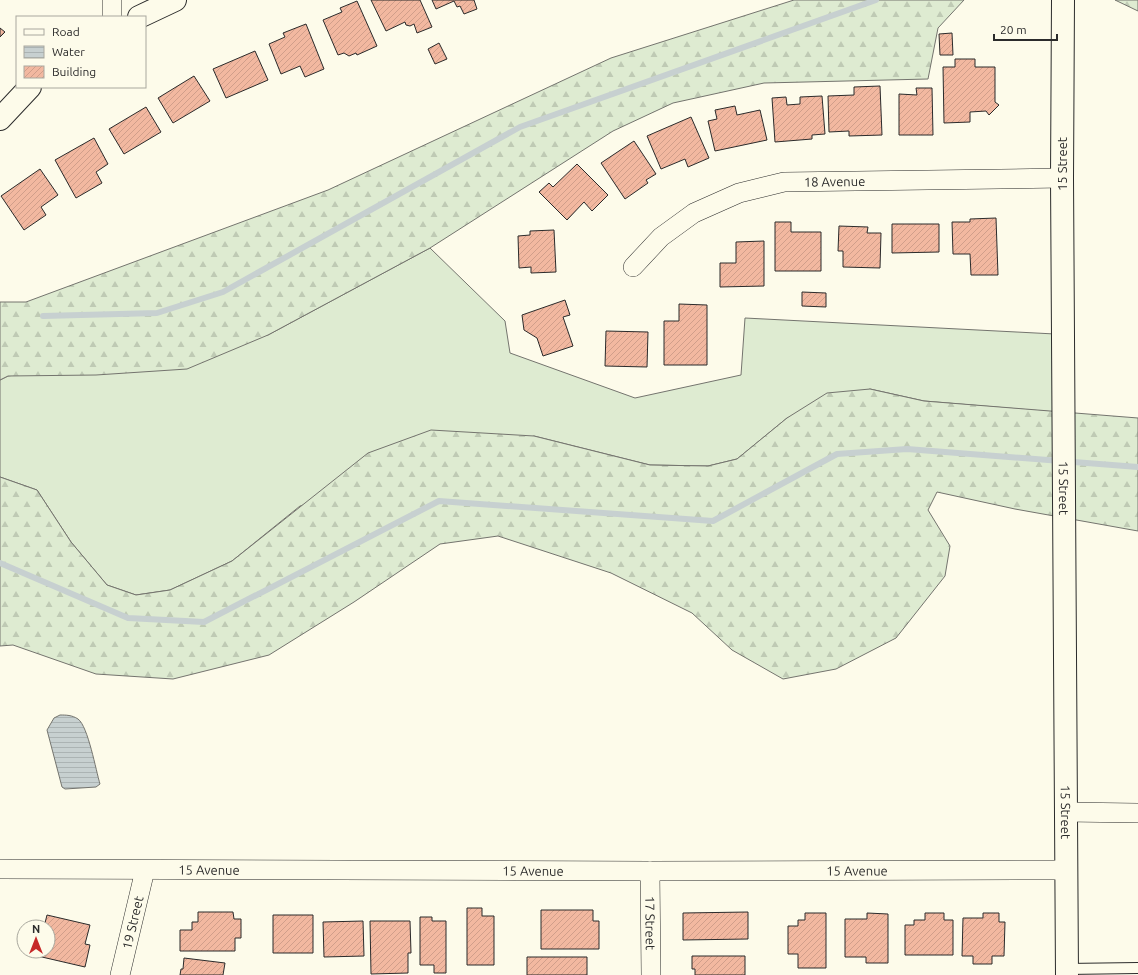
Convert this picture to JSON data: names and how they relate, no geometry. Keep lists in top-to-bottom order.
{
  "streets": {
    "street": [
      "15 Street",
      "18 Avenue",
      "15 Avenue",
      "19 Street",
      "17 Street"
    ]
  },
  "crossings": [
    ["15 Street", "18 Avenue"],
    ["15 Street", "15 Avenue"],
    ["15 Avenue", "19 Street"],
    ["15 Avenue", "17 Street"]
  ],
  "legend": ["Road", "Water", "Building"],
  "scale_bar": "20 m",
  "north": "top"
}
